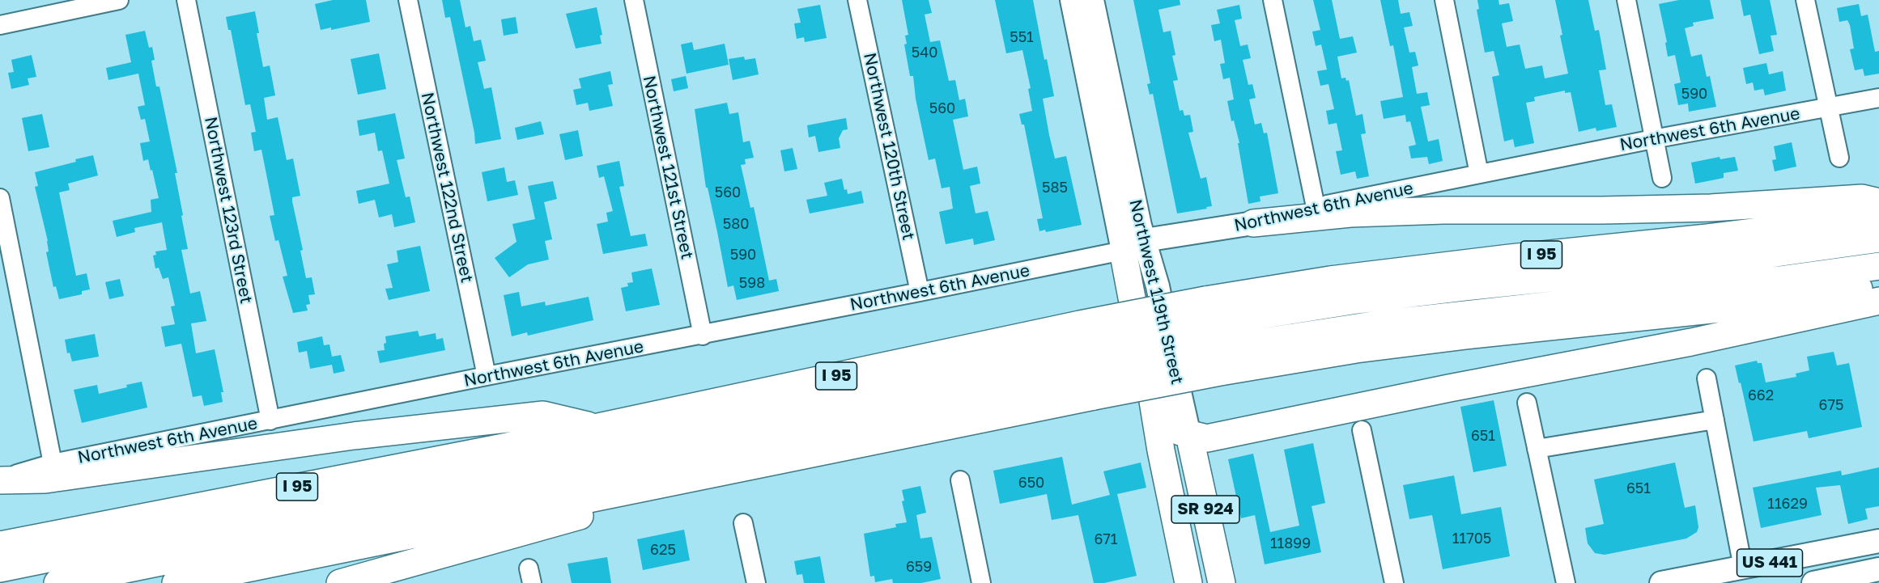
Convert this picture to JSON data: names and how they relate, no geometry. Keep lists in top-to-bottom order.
{
  "streets": {
    "highway": ["I 95", "Northwest 119th Street", "SR 924"],
    "main road": ["Northwest 6th Avenue", "US 441"],
    "street": [
      "Northwest 120th Street",
      "Northwest 121st Street",
      "Northwest 122nd Street",
      "Northwest 123rd Street"
    ]
  },
  "crossings": [
    ["Northwest 6th Avenue", "Northwest 120th Street"],
    ["Northwest 6th Avenue", "Northwest 121st Street"],
    ["Northwest 6th Avenue", "Northwest 122nd Street"],
    ["Northwest 6th Avenue", "Northwest 123rd Street"],
    ["Northwest 6th Avenue", "Northwest 119th Street"]
  ],
  "house_numbers": [
    "551",
    "540",
    "590",
    "560",
    "585",
    "560",
    "580",
    "590",
    "598",
    "662",
    "675",
    "651",
    "650",
    "651",
    "11629",
    "11705",
    "671",
    "11899",
    "625",
    "659"
  ]
}
